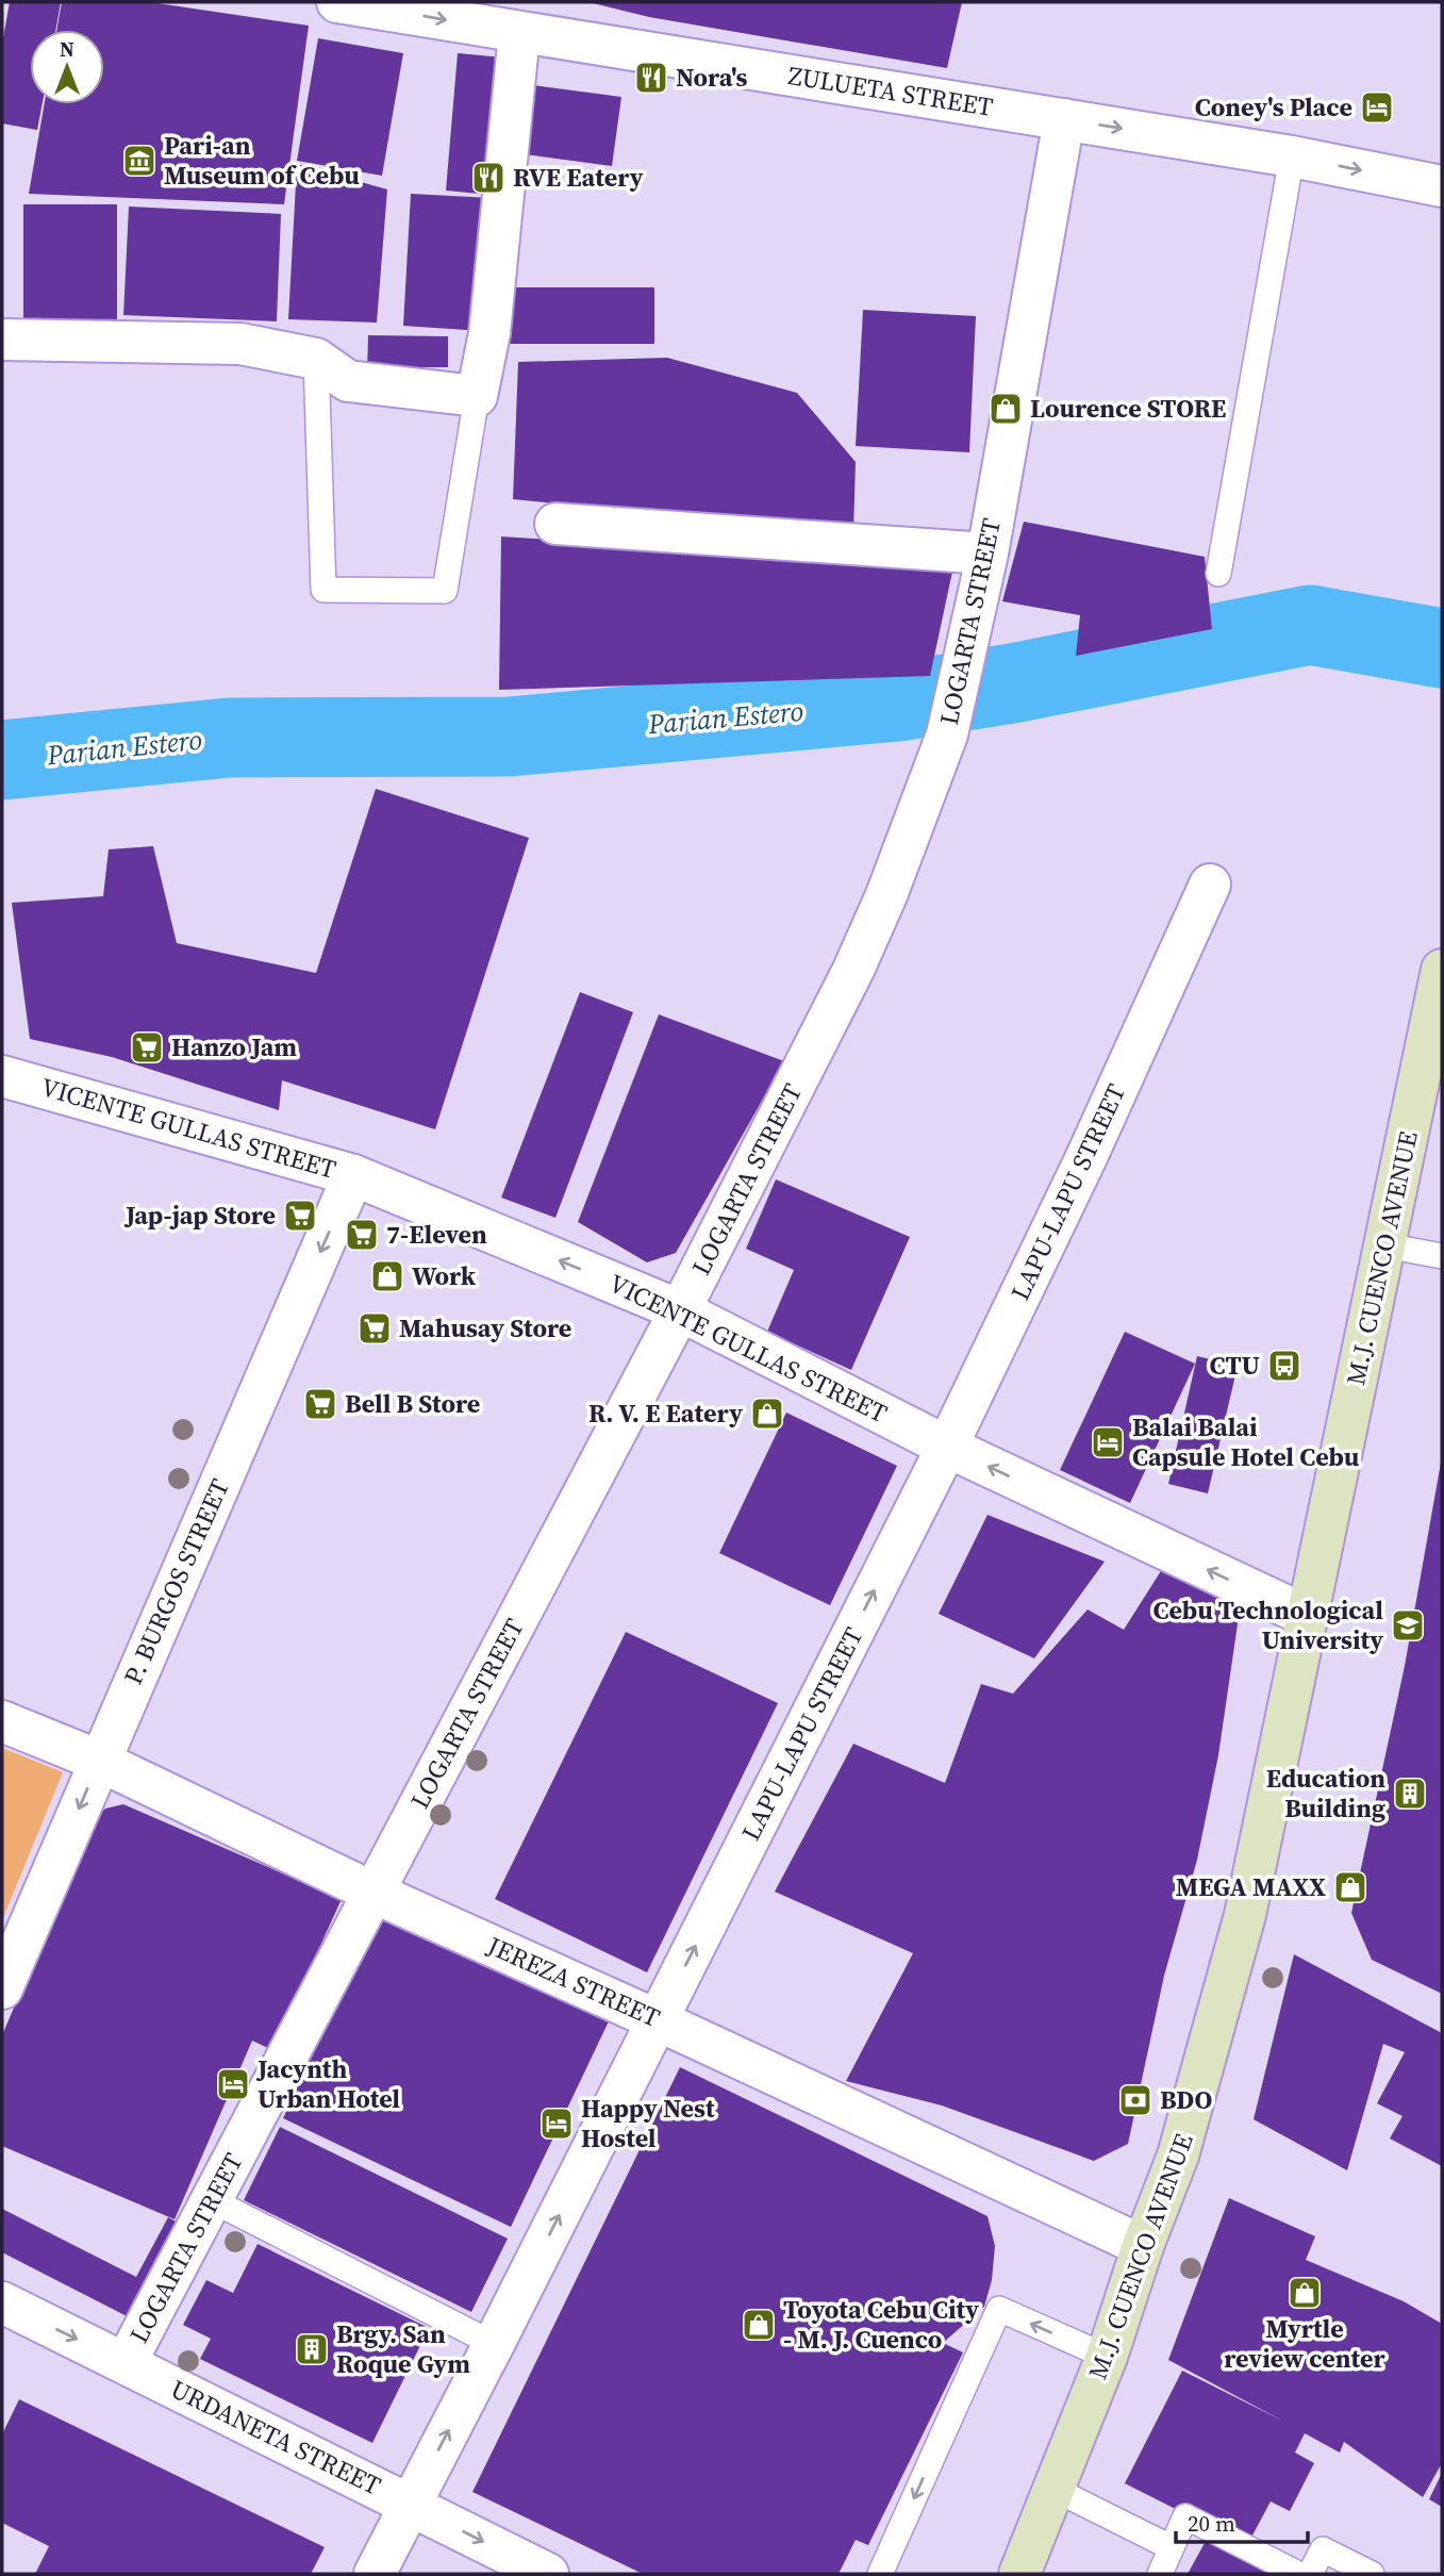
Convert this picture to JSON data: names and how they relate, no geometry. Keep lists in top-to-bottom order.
{
  "streets": {
    "main road": ["M.J. CUENCO AVENUE"],
    "street": [
      "ZULUETA STREET",
      "LOGARTA STREET",
      "VICENTE GULLAS STREET",
      "LAPU-LAPU STREET",
      "P. BURGOS STREET",
      "JEREZA STREET",
      "URDANETA STREET"
    ]
  },
  "crossings": [
    ["ZULUETA STREET", "LOGARTA STREET"],
    ["LOGARTA STREET", "VICENTE GULLAS STREET"],
    ["LOGARTA STREET", "JEREZA STREET"],
    ["LOGARTA STREET", "URDANETA STREET"],
    ["VICENTE GULLAS STREET", "LAPU-LAPU STREET"],
    ["VICENTE GULLAS STREET", "M.J. CUENCO AVENUE"],
    ["VICENTE GULLAS STREET", "P. BURGOS STREET"],
    ["LAPU-LAPU STREET", "JEREZA STREET"],
    ["LAPU-LAPU STREET", "URDANETA STREET"],
    ["M.J. CUENCO AVENUE", "JEREZA STREET"],
    ["P. BURGOS STREET", "JEREZA STREET"]
  ],
  "one_way": [
    "ZULUETA STREET",
    "VICENTE GULLAS STREET",
    "LAPU-LAPU STREET",
    "P. BURGOS STREET",
    "URDANETA STREET"
  ],
  "water": ["Parian Estero"],
  "places": {
    "restaurant": ["Nora's", "RVE Eatery"],
    "hotel": [
      "Coney's Place",
      "Balai Balai Capsule Hotel Cebu",
      "Jacynth Urban Hotel",
      "Happy Nest Hostel"
    ],
    "museum": ["Pari-an Museum of Cebu"],
    "shop": [
      "Lourence STORE",
      "Work",
      "R. V. E Eatery",
      "MEGA MAXX",
      "Myrtle review center",
      "Toyota Cebu City - M. J. Cuenco"
    ],
    "supermarket": [
      "Hanzo Jam",
      "Jap-jap Store",
      "7-Eleven",
      "Mahusay Store",
      "Bell B Store"
    ],
    "bus stop": ["CTU"],
    "school or university": ["Cebu Technological University"],
    "building": ["Education Building", "Brgy. San Roque Gym"],
    "bank": ["BDO"]
  },
  "scale_bar": "20 m",
  "north": "top"
}
